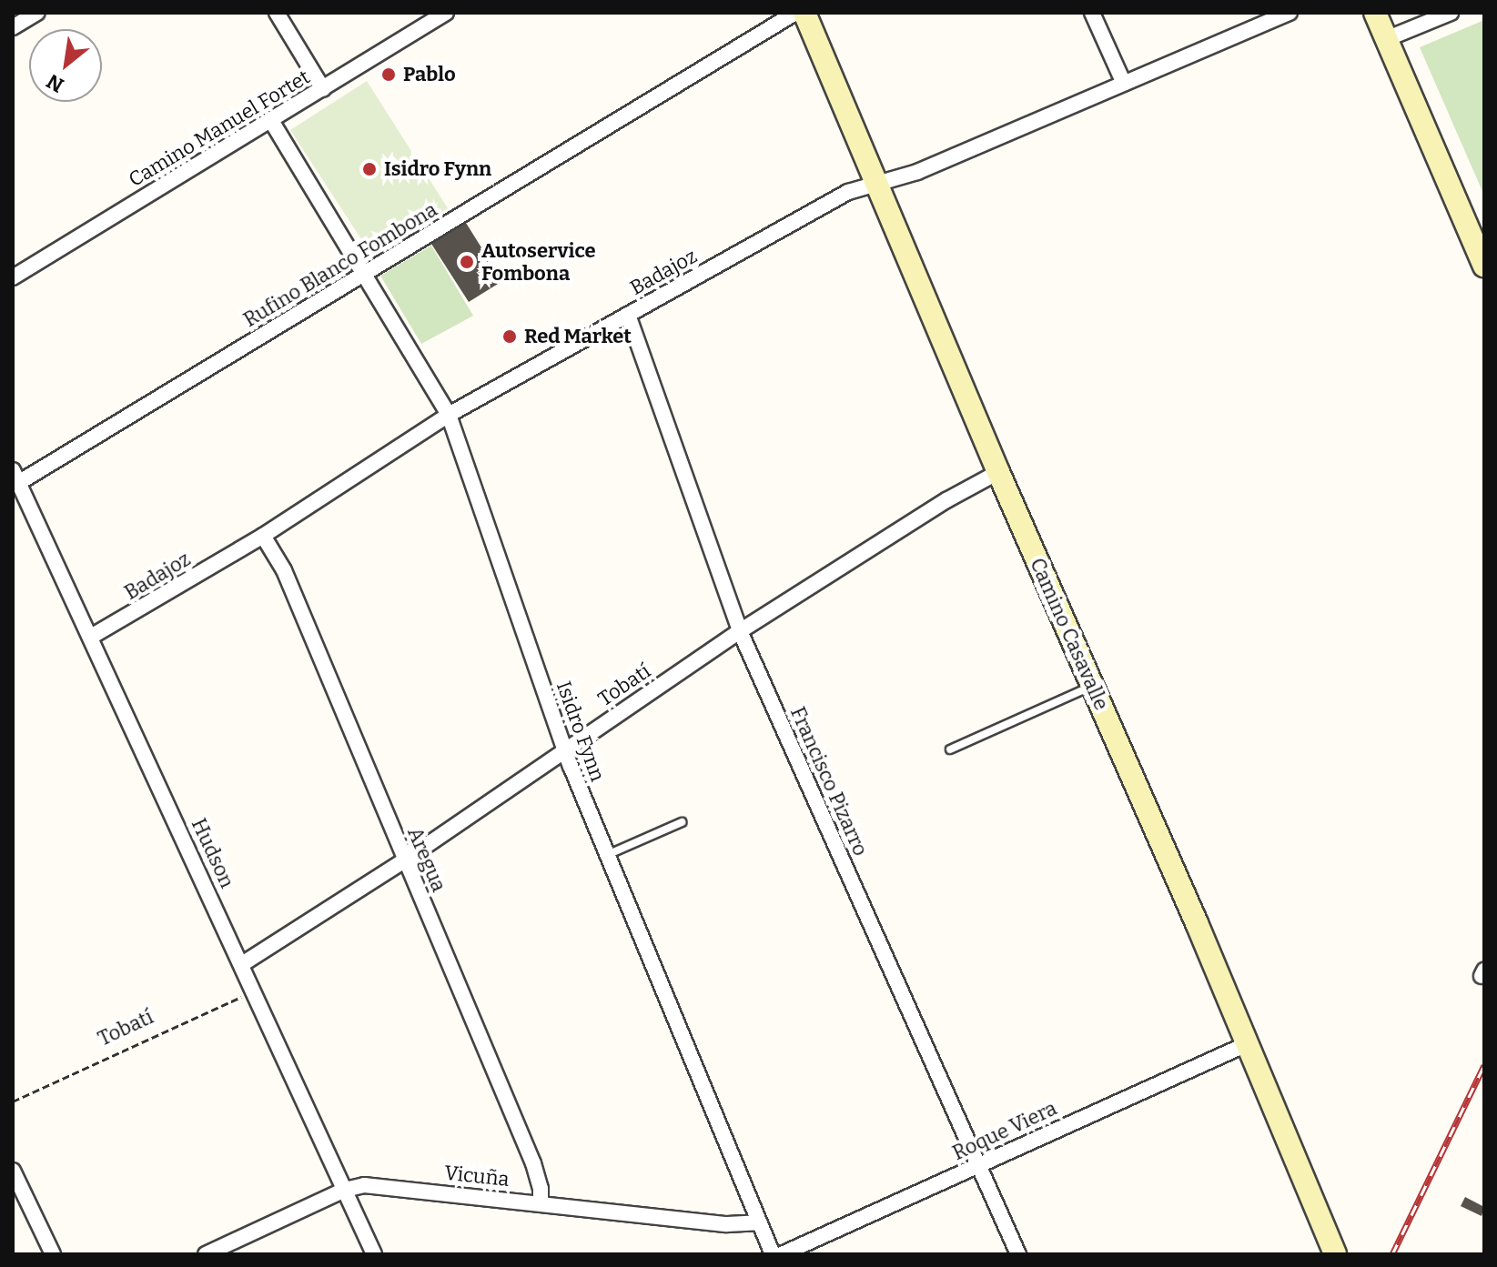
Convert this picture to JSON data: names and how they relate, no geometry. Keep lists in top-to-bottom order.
{
  "streets": {
    "street": [
      "Camino Manuel Fortet",
      "Rufino Blanco Fombona",
      "Badajoz",
      "Camino Casavalle",
      "Tobatí",
      "Isidro Fynn",
      "Francisco Pizarro",
      "Hudson",
      "Aregua",
      "Roque Viera",
      "Vicuña"
    ]
  },
  "crossings": [
    ["Camino Manuel Fortet", "Isidro Fynn"],
    ["Rufino Blanco Fombona", "Isidro Fynn"],
    ["Rufino Blanco Fombona", "Hudson"],
    ["Badajoz", "Camino Casavalle"],
    ["Badajoz", "Isidro Fynn"],
    ["Badajoz", "Francisco Pizarro"],
    ["Badajoz", "Hudson"],
    ["Badajoz", "Aregua"],
    ["Camino Casavalle", "Tobatí"],
    ["Camino Casavalle", "Roque Viera"],
    ["Tobatí", "Isidro Fynn"],
    ["Tobatí", "Francisco Pizarro"],
    ["Tobatí", "Hudson"],
    ["Tobatí", "Aregua"],
    ["Isidro Fynn", "Vicuña"],
    ["Francisco Pizarro", "Roque Viera"],
    ["Hudson", "Vicuña"],
    ["Aregua", "Vicuña"]
  ],
  "places": [
    "Pablo",
    "Isidro Fynn",
    "Autoservice Fombona",
    "Red Market"
  ],
  "north": "bottom left"
}
